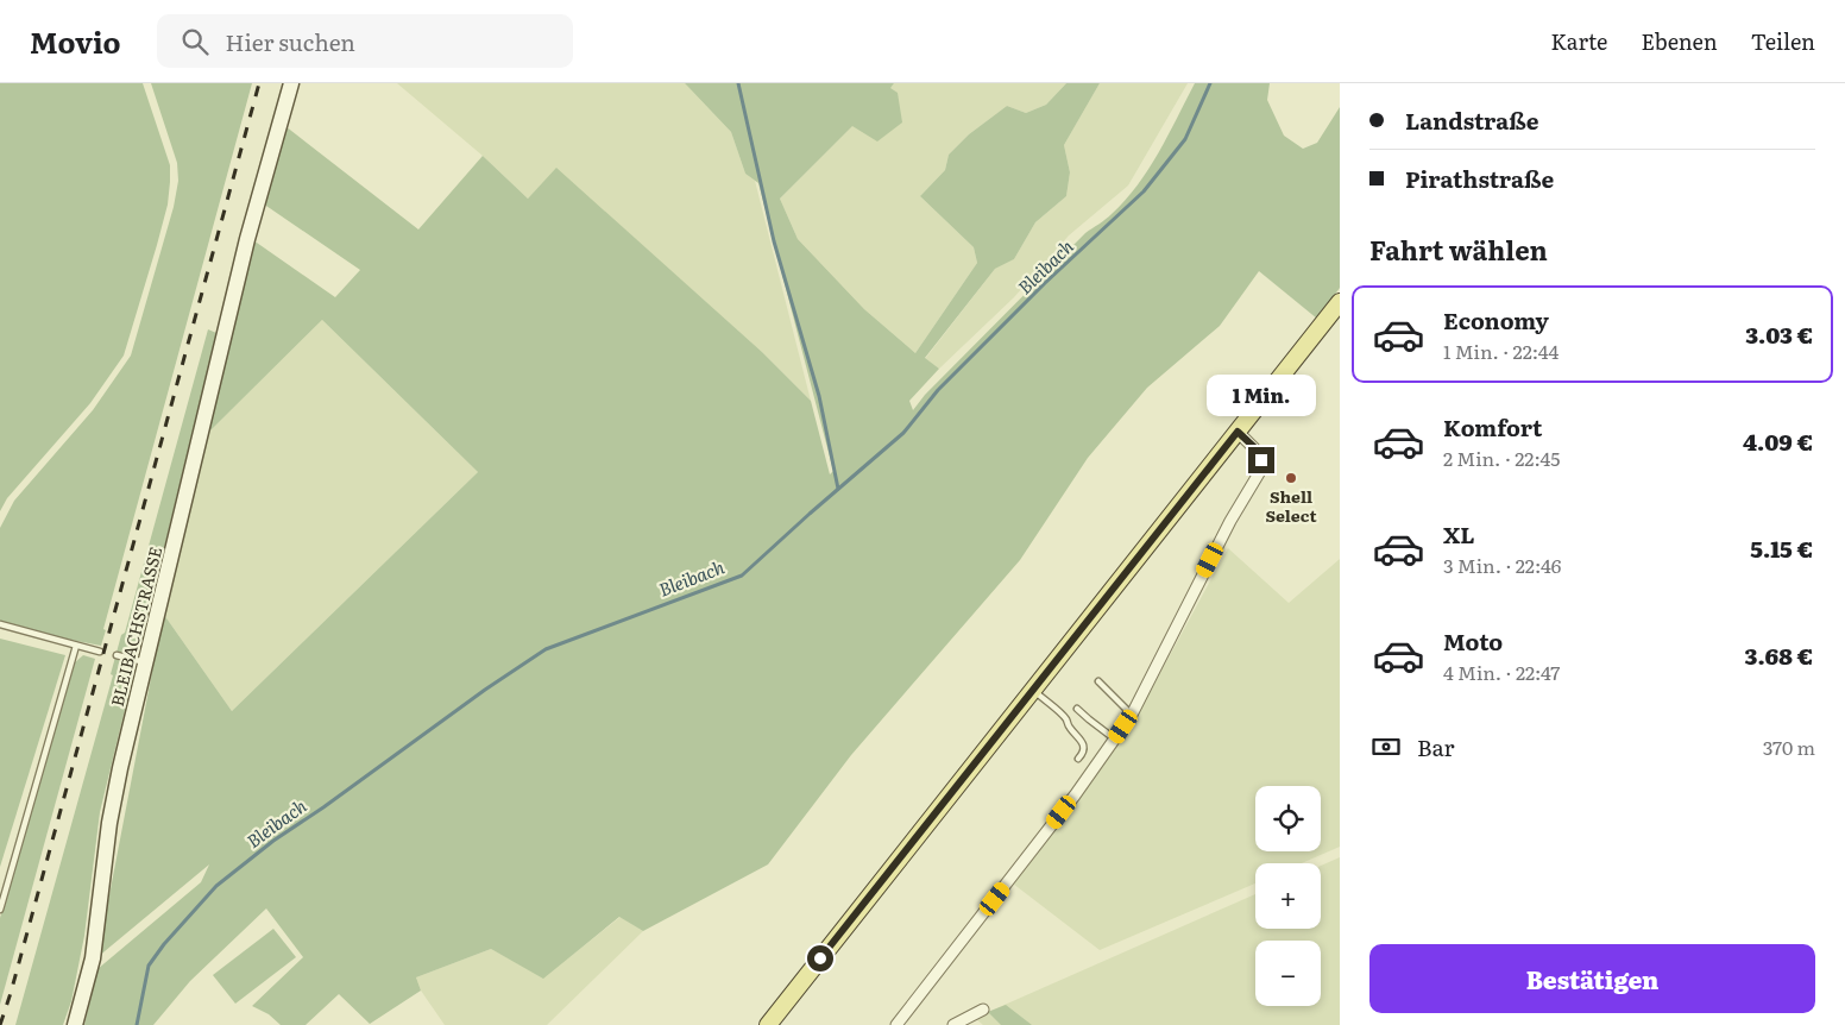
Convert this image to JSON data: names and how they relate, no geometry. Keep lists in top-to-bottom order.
{
  "streets": {
    "main road": ["BLEIBACHSTRASSE"]
  },
  "water": ["Bleibach"],
  "places": ["Shell Select"],
  "page": {
    "header": "Movio",
    "search": "Hier suchen",
    "nav": ["Karte", "Ebenen", "Teilen"],
    "banner": ["Landstraße", "Pirathstraße"],
    "heading": "Fahrt wählen",
    "list": [
      {
        "name": "Economy",
        "note": "1 Min. · 22:44",
        "value": "3.03 €"
      },
      {
        "name": "Komfort",
        "note": "2 Min. · 22:45",
        "value": "4.09 €"
      },
      {
        "name": "XL",
        "note": "3 Min. · 22:46",
        "value": "5.15 €"
      },
      {
        "name": "Moto",
        "note": "4 Min. · 22:47",
        "value": "3.68 €"
      }
    ],
    "bubble": "1 Min.",
    "pay": ["Bar", "370 m"],
    "map_buttons": ["+", "−"],
    "buttons": "Bestätigen"
  }
}
